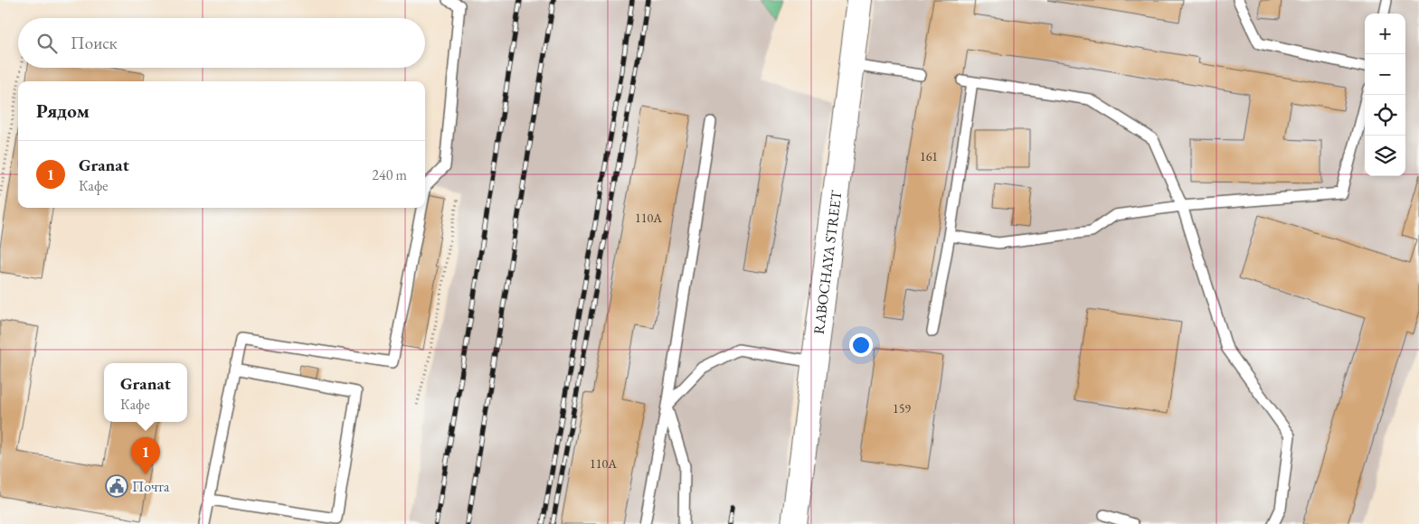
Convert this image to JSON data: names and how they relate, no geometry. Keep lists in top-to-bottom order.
{
  "streets": {
    "street": ["RABOCHAYA STREET"]
  },
  "places": {
    "public building": ["Почта"]
  },
  "house_numbers": [
    "161",
    "110А",
    "159",
    "110А"
  ],
  "page": {
    "map_buttons": ["+", "−"],
    "search": "Поиск",
    "heading": "Рядом",
    "list": [
      {
        "mark": "1",
        "name": "Granat",
        "note": "Кафе",
        "value": "240 m"
      }
    ],
    "popup": ["Granat", "Кафе"],
    "pins": "1"
  }
}
